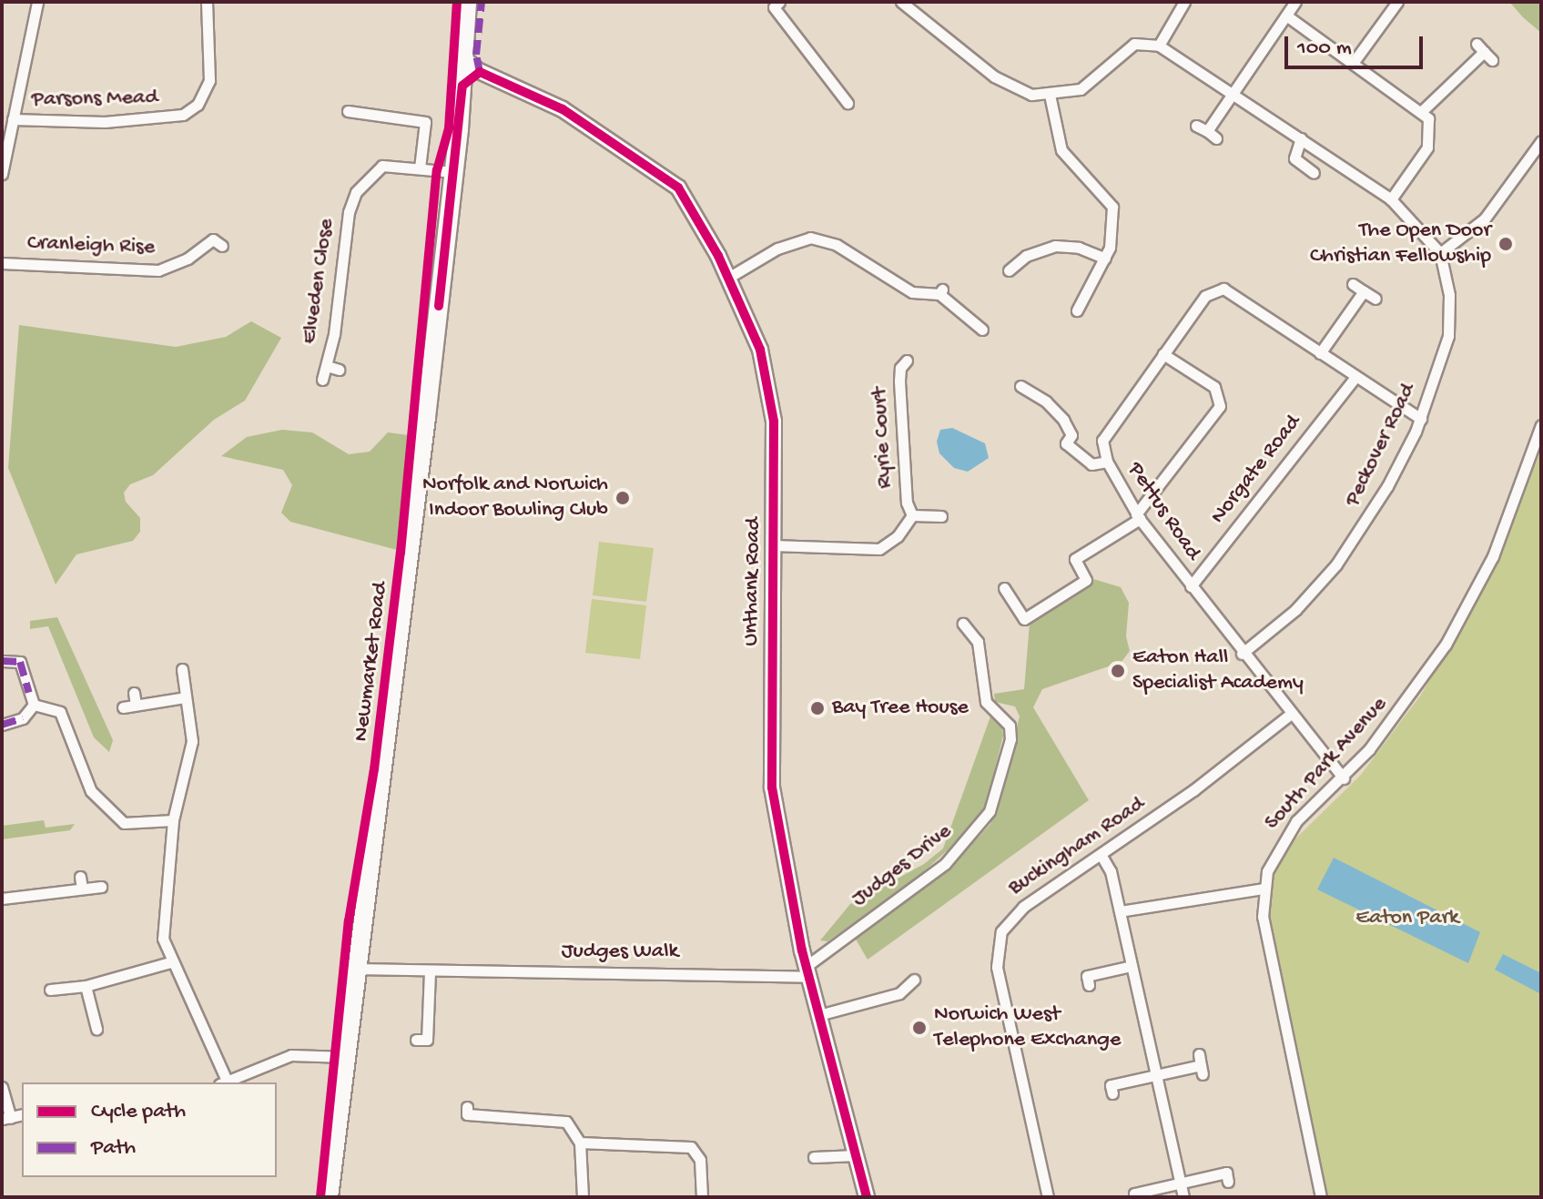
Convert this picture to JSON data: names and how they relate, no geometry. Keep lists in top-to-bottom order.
{
  "streets": {
    "highway": ["Newmarket Road"],
    "street": [
      "Parsons Mead",
      "Cranleigh Rise",
      "Elveden Close",
      "Ryrie Court",
      "Peckover Road",
      "Norgate Road",
      "Pettus Road",
      "Unthank Road",
      "South Park Avenue",
      "Buckingham Road",
      "Judges Drive",
      "Judges Walk"
    ]
  },
  "crossings": [
    ["Elveden Close", "Newmarket Road"],
    ["Ryrie Court", "Unthank Road"],
    ["Peckover Road", "Pettus Road"],
    ["Norgate Road", "Pettus Road"],
    ["Pettus Road", "South Park Avenue"],
    ["Pettus Road", "Buckingham Road"],
    ["Unthank Road", "Newmarket Road"],
    ["Unthank Road", "Judges Drive"],
    ["Unthank Road", "Judges Walk"],
    ["Newmarket Road", "Judges Walk"],
    ["Judges Drive", "Judges Walk"]
  ],
  "parks": ["Eaton Park"],
  "places": [
    "The Open Door Christian Fellowship",
    "Norfolk and Norwich Indoor Bowling Club",
    "Eaton Hall Specialist Academy",
    "Bay Tree House",
    "Norwich West Telephone Exchange"
  ],
  "legend": ["Cycle path", "Path"],
  "scale_bar": "100 m"
}
